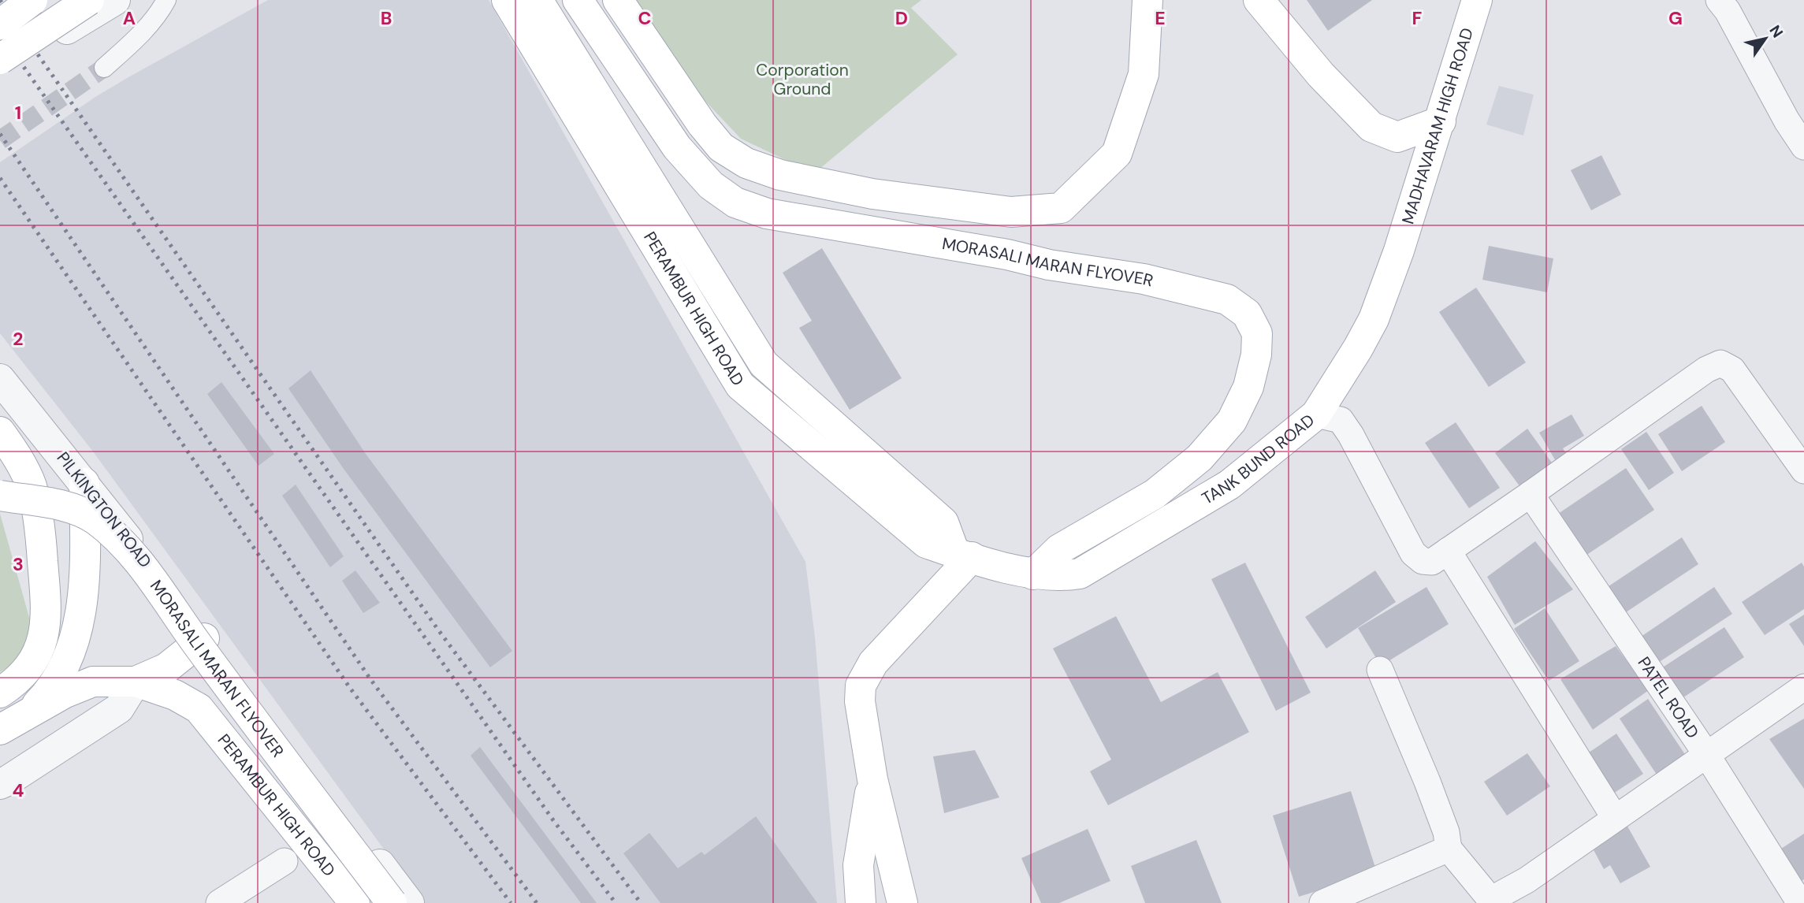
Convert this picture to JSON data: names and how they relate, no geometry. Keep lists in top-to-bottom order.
{
  "streets": {
    "main road": [
      "MADHAVARAM HIGH ROAD",
      "MORASALI MARAN FLYOVER",
      "PERAMBUR HIGH ROAD",
      "TANK BUND ROAD"
    ],
    "street": ["PILKINGTON ROAD", "PATEL ROAD"]
  },
  "crossings": [
    ["MADHAVARAM HIGH ROAD", "TANK BUND ROAD"],
    ["MORASALI MARAN FLYOVER", "PERAMBUR HIGH ROAD"],
    ["MORASALI MARAN FLYOVER", "TANK BUND ROAD"],
    ["PERAMBUR HIGH ROAD", "TANK BUND ROAD"]
  ],
  "parks": ["Corporation Ground"],
  "north": "top right",
  "grid": {
    "columns": [
      "A",
      "B",
      "C",
      "D",
      "E",
      "F",
      "G"
    ],
    "rows": [
      "1",
      "2",
      "3",
      "4"
    ]
  }
}
